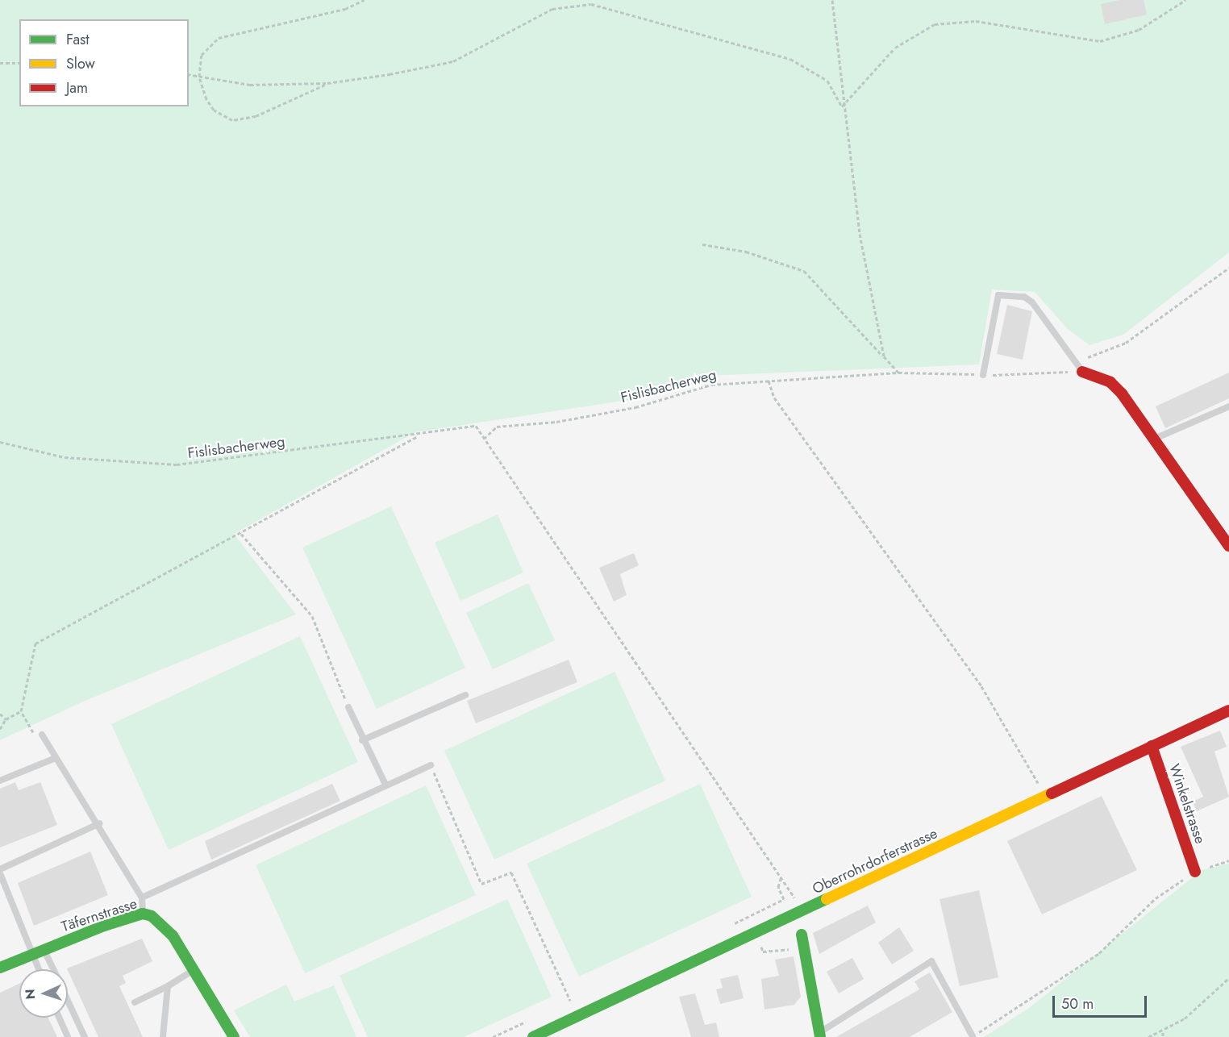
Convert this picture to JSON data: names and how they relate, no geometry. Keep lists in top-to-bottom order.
{
  "streets": {
    "street": ["Winkelstrasse", "Oberrohrdorferstrasse", "Täfernstrasse"],
    "path": ["Fislisbacherweg"]
  },
  "crossings": [
    ["Winkelstrasse", "Oberrohrdorferstrasse"]
  ],
  "legend": ["Fast", "Slow", "Jam"],
  "scale_bar": "50 m",
  "north": "left"
}
